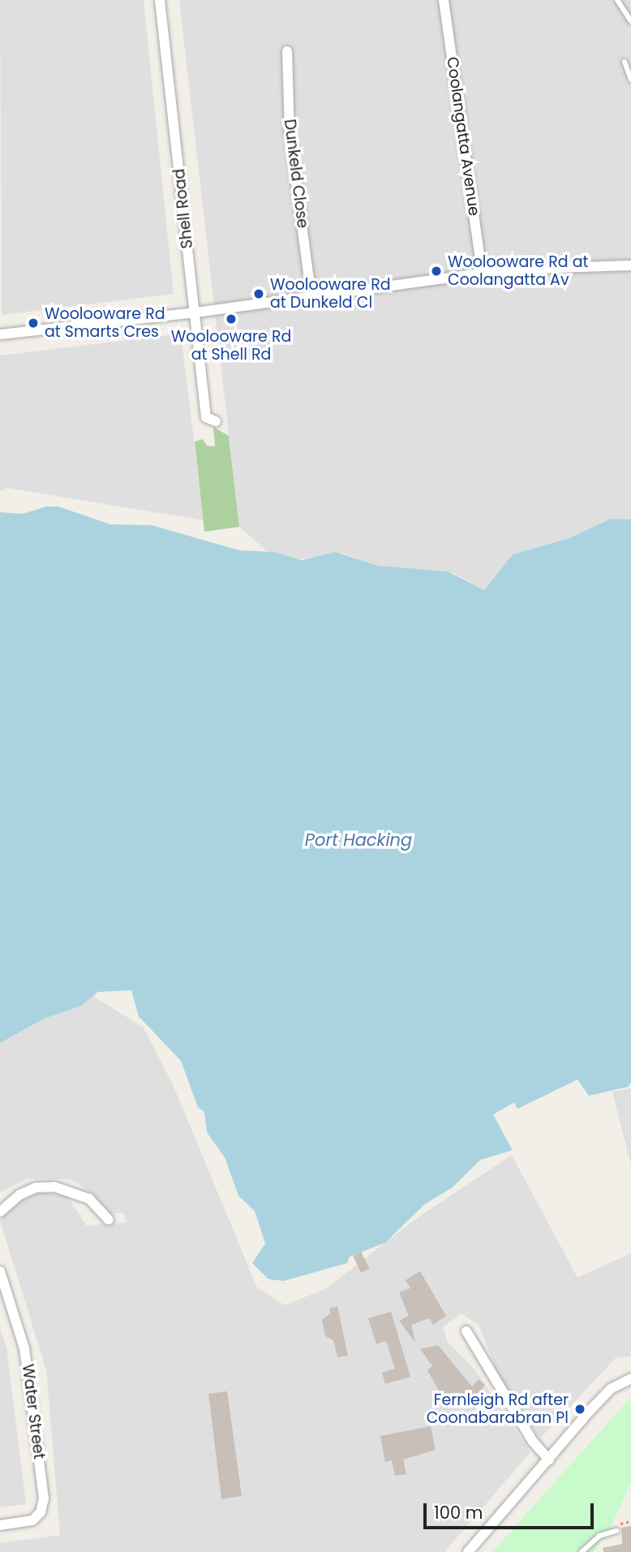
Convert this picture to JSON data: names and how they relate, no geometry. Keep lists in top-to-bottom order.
{
  "streets": {
    "street": [
      "Coolangatta Avenue",
      "Dunkeld Close",
      "Shell Road",
      "Water Street"
    ]
  },
  "water": ["Port Hacking"],
  "places": [
    "Woolooware Rd at Coolangatta Av",
    "Woolooware Rd at Dunkeld Cl",
    "Woolooware Rd at Shell Rd",
    "Woolooware Rd at Smarts Cres",
    "Fernleigh Rd after Coonabarabran Pl"
  ],
  "scale_bar": "100 m"
}
